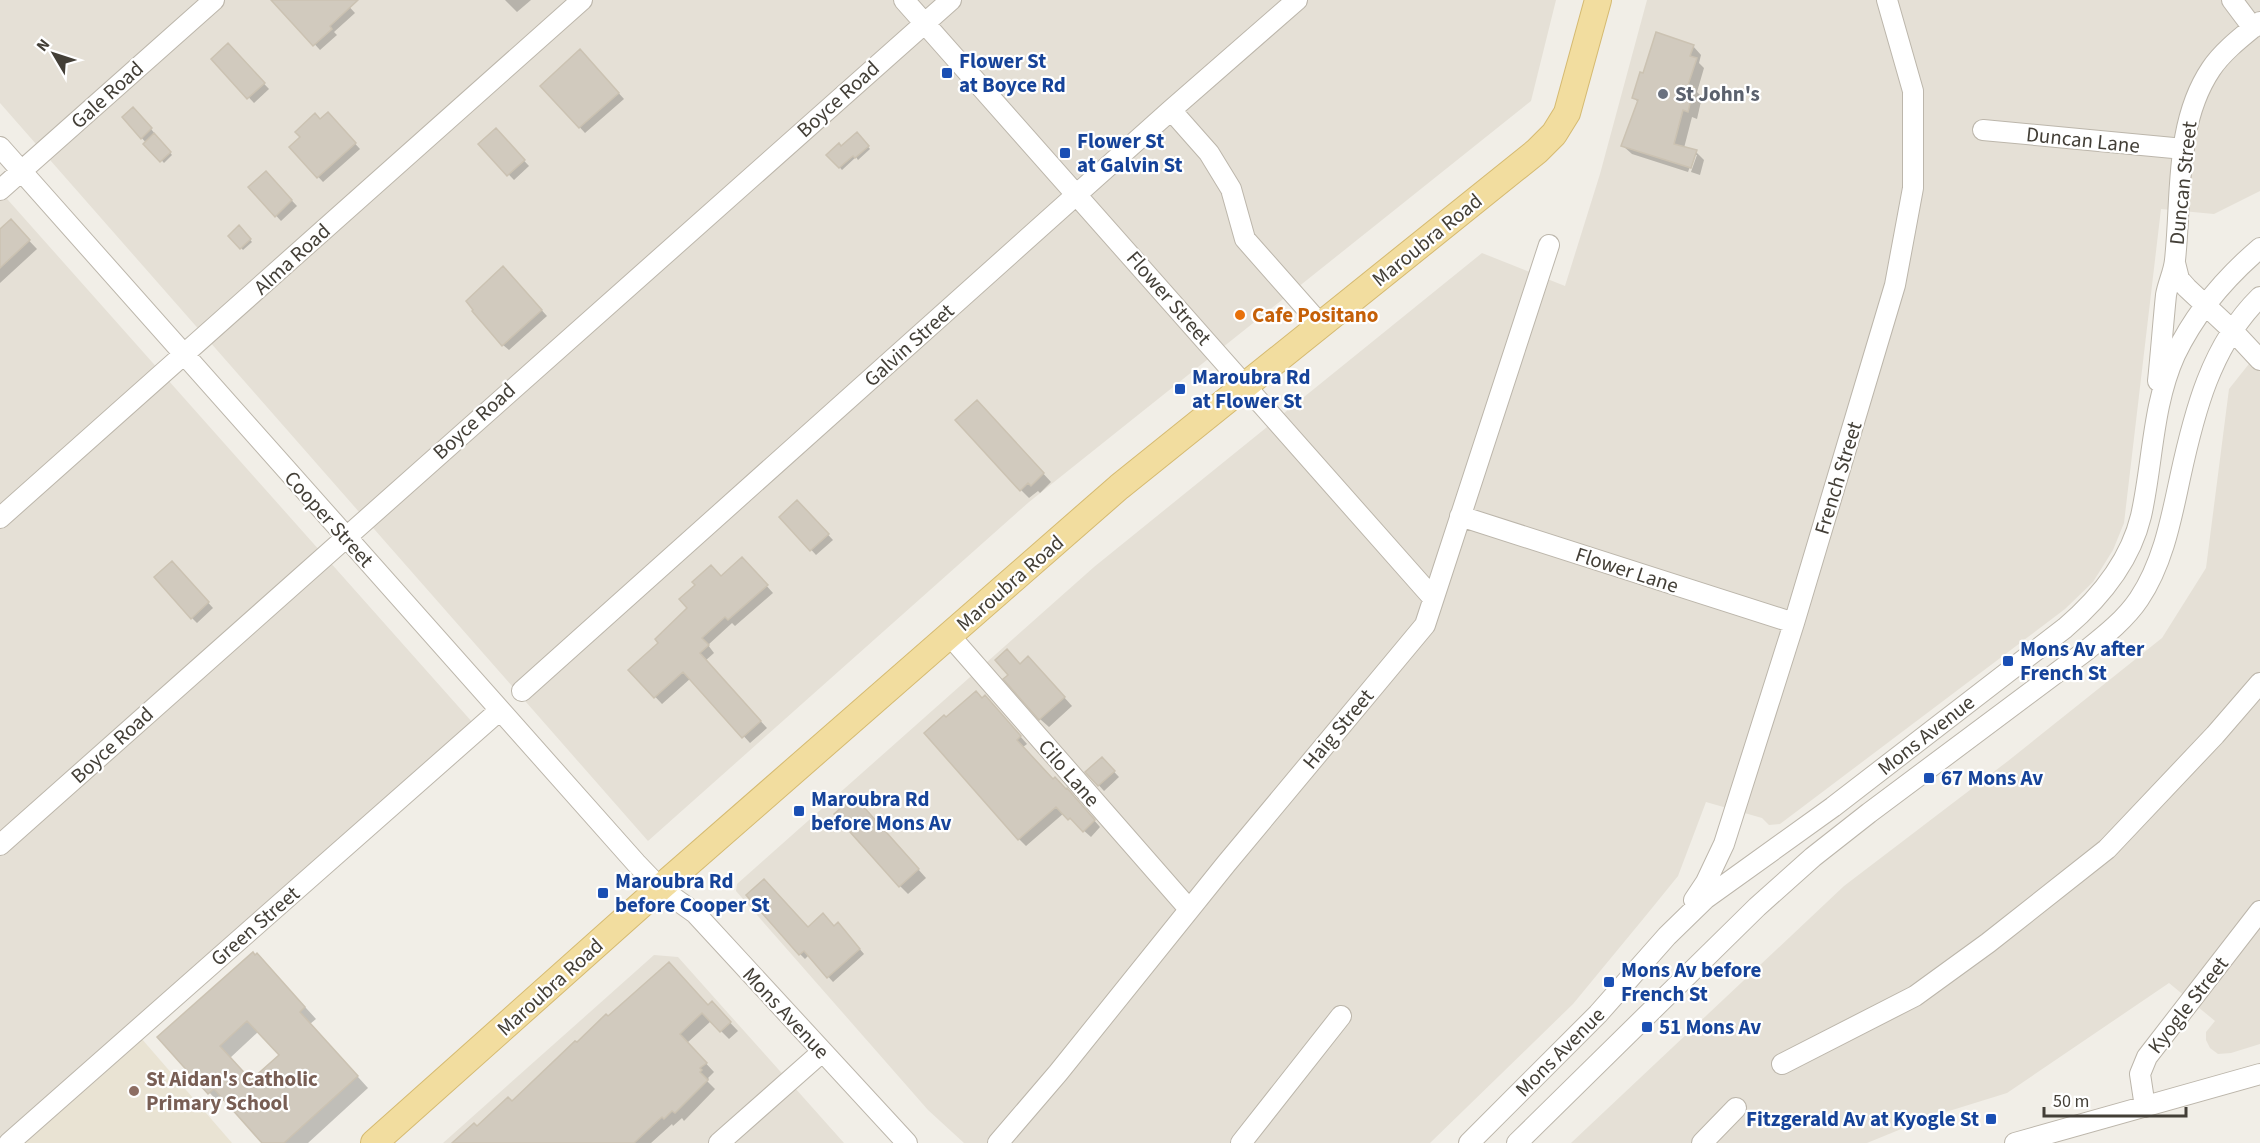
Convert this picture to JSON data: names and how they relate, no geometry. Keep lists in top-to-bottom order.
{
  "streets": {
    "main road": ["Maroubra Road"],
    "street": [
      "Gale Road",
      "Boyce Road",
      "Duncan Lane",
      "Duncan Street",
      "Alma Road",
      "Flower Street",
      "Galvin Street",
      "French Street",
      "Cooper Street",
      "Flower Lane",
      "Haig Street",
      "Mons Avenue",
      "Cilo Lane",
      "Green Street",
      "Kyogle Street"
    ]
  },
  "crossings": [
    ["Gale Road", "Cooper Street"],
    ["Boyce Road", "Flower Street"],
    ["Boyce Road", "Cooper Street"],
    ["Duncan Lane", "Duncan Street"],
    ["Duncan Street", "Mons Avenue"],
    ["Maroubra Road", "Flower Street"],
    ["Maroubra Road", "Cooper Street"],
    ["Maroubra Road", "Mons Avenue"],
    ["Maroubra Road", "Cilo Lane"],
    ["Alma Road", "Cooper Street"],
    ["Flower Street", "Galvin Street"],
    ["Flower Street", "Haig Street"],
    ["French Street", "Flower Lane"],
    ["French Street", "Mons Avenue"],
    ["Cooper Street", "Mons Avenue"],
    ["Cooper Street", "Green Street"],
    ["Flower Lane", "Haig Street"],
    ["Haig Street", "Cilo Lane"]
  ],
  "places": {
    "transit": [
      "Flower St at Boyce Rd",
      "Flower St at Galvin St",
      "Maroubra Rd at Flower St",
      "Mons Av after French St",
      "67 Mons Av",
      "Maroubra Rd before Mons Av",
      "Maroubra Rd before Cooper St",
      "Mons Av before French St",
      "51 Mons Av",
      "Fitzgerald Av at Kyogle St"
    ],
    "other": ["St John's", "Cafe Positano", "St Aidan's Catholic Primary School"]
  },
  "scale_bar": "50 m",
  "north": "top left"
}
